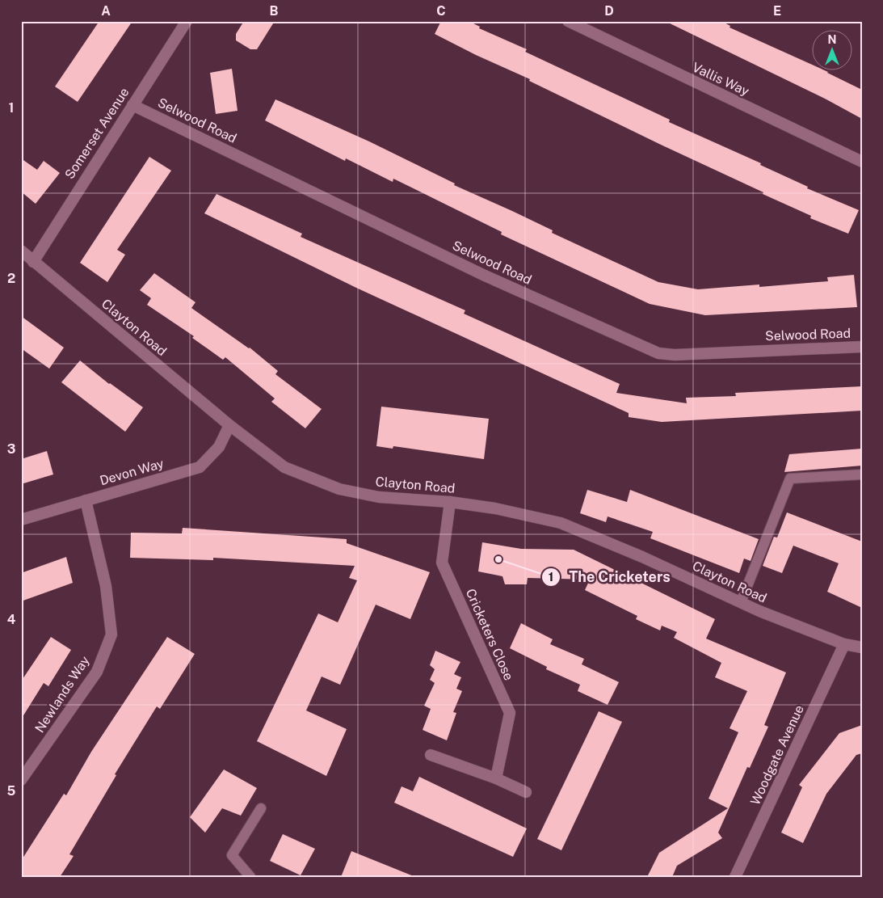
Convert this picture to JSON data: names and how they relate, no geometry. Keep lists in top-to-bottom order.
{
  "streets": {
    "street": [
      "Vallis Way",
      "Selwood Road",
      "Somerset Avenue",
      "Clayton Road",
      "Devon Way",
      "Cricketers Close",
      "Newlands Way",
      "Woodgate Avenue"
    ]
  },
  "crossings": [
    ["Selwood Road", "Somerset Avenue"],
    ["Somerset Avenue", "Clayton Road"],
    ["Clayton Road", "Devon Way"],
    ["Clayton Road", "Cricketers Close"],
    ["Clayton Road", "Woodgate Avenue"],
    ["Devon Way", "Newlands Way"]
  ],
  "places": ["The Cricketers"],
  "north": "top",
  "grid": {
    "columns": [
      "A",
      "B",
      "C",
      "D",
      "E"
    ],
    "rows": [
      "1",
      "2",
      "3",
      "4",
      "5"
    ]
  }
}
